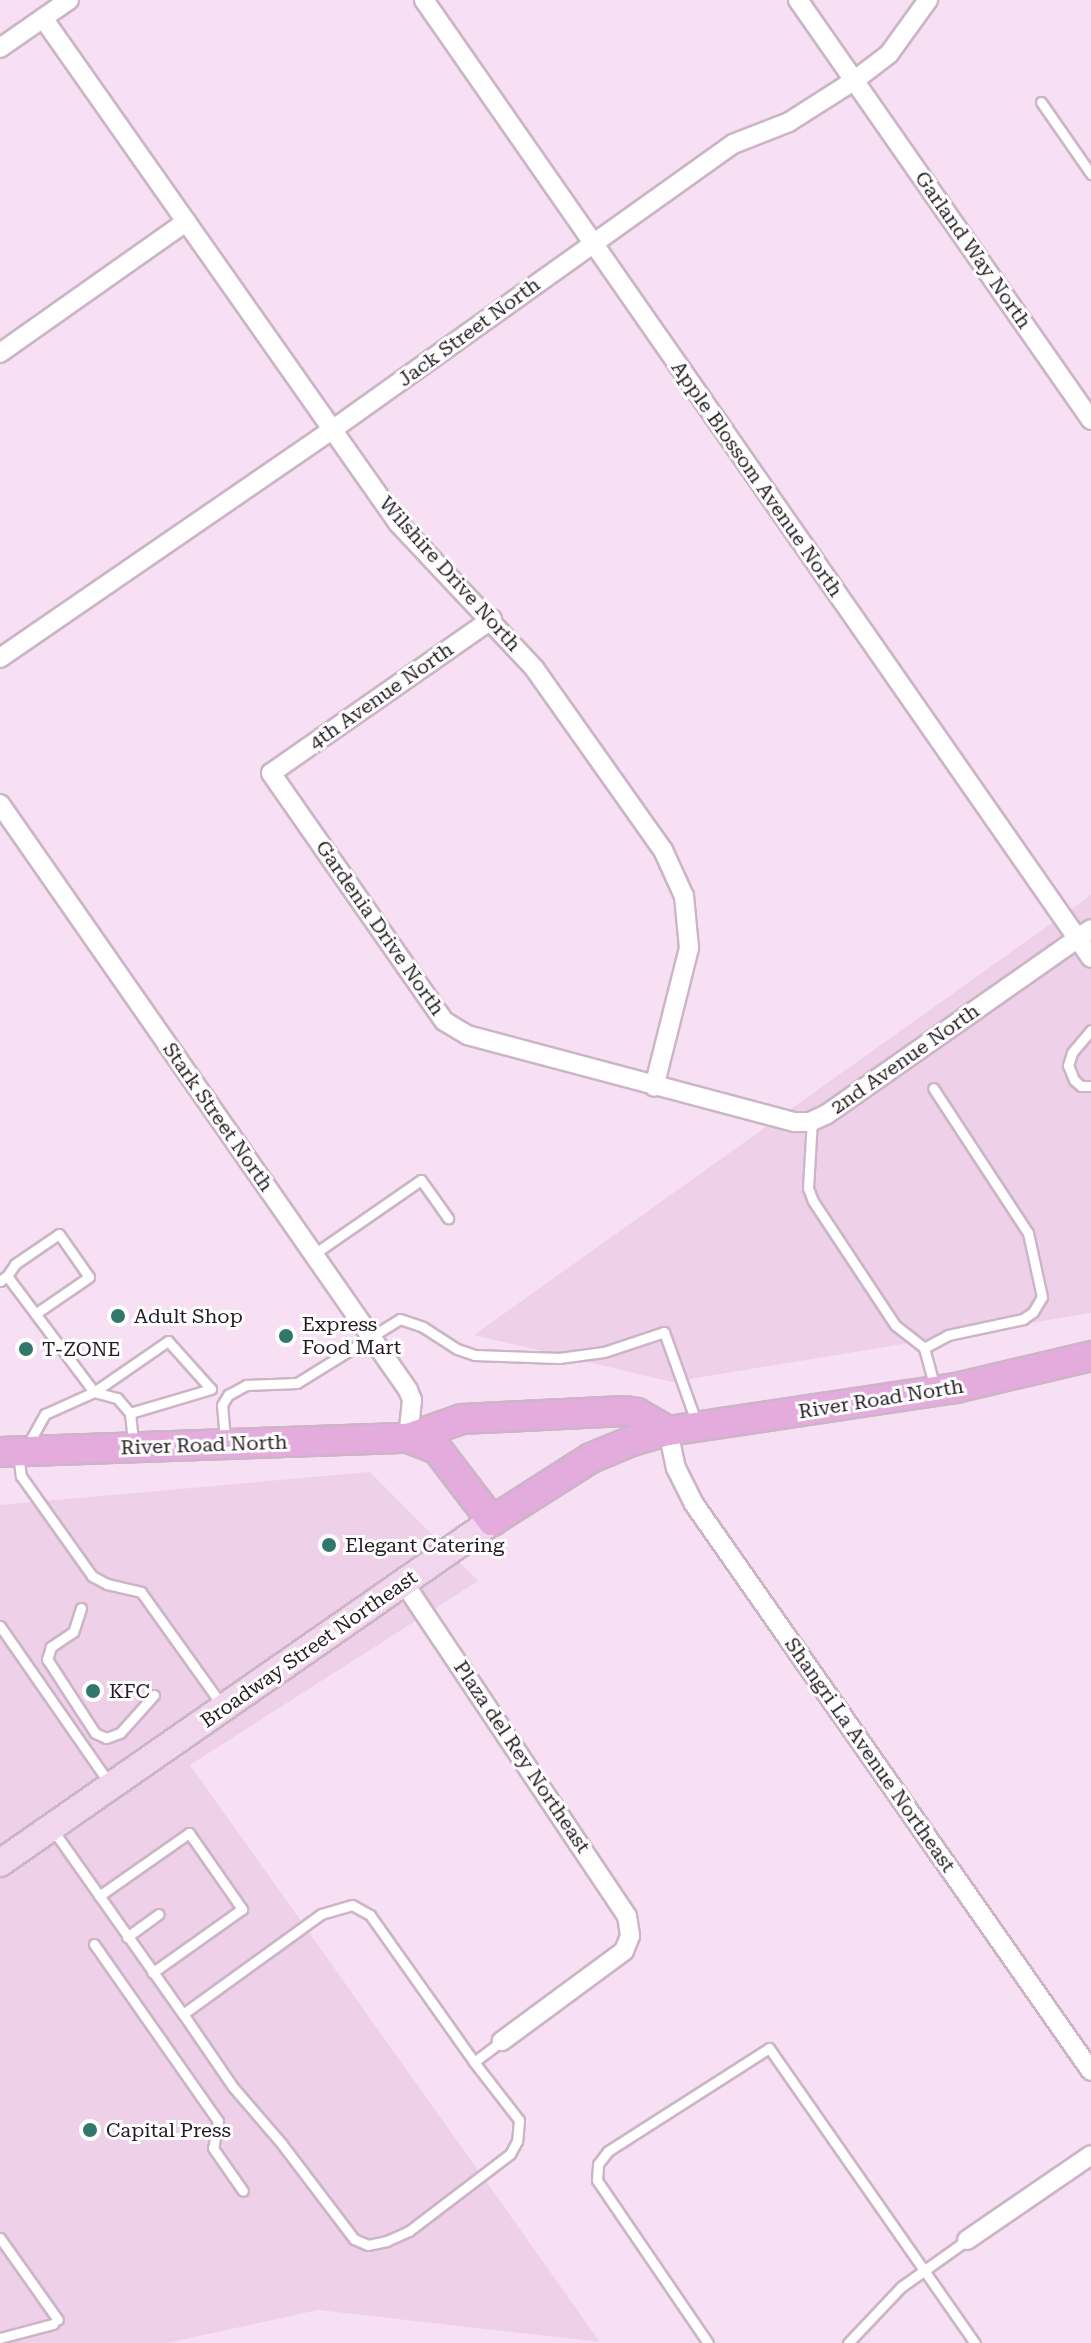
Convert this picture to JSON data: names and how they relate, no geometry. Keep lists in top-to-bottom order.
{
  "streets": {
    "main road": ["River Road North", "Broadway Street Northeast"],
    "street": [
      "Garland Way North",
      "Jack Street North",
      "Apple Blossom Avenue North",
      "Wilshire Drive North",
      "4th Avenue North",
      "Gardenia Drive North",
      "2nd Avenue North",
      "Stark Street North",
      "Shangri La Avenue Northeast",
      "Plaza del Rey Northeast"
    ]
  },
  "crossings": [
    ["Garland Way North", "Jack Street North"],
    ["Jack Street North", "Apple Blossom Avenue North"],
    ["Jack Street North", "Wilshire Drive North"],
    ["Apple Blossom Avenue North", "2nd Avenue North"],
    ["Wilshire Drive North", "4th Avenue North"],
    ["Wilshire Drive North", "Gardenia Drive North"],
    ["Wilshire Drive North", "2nd Avenue North"],
    ["4th Avenue North", "Gardenia Drive North"],
    ["Gardenia Drive North", "2nd Avenue North"],
    ["Stark Street North", "River Road North"],
    ["River Road North", "Broadway Street Northeast"],
    ["River Road North", "Shangri La Avenue Northeast"],
    ["Broadway Street Northeast", "Shangri La Avenue Northeast"],
    ["Broadway Street Northeast", "Plaza del Rey Northeast"]
  ],
  "places": [
    "Adult Shop",
    "Express Food Mart",
    "T-ZONE",
    "Elegant Catering",
    "KFC",
    "Capital Press"
  ]
}
